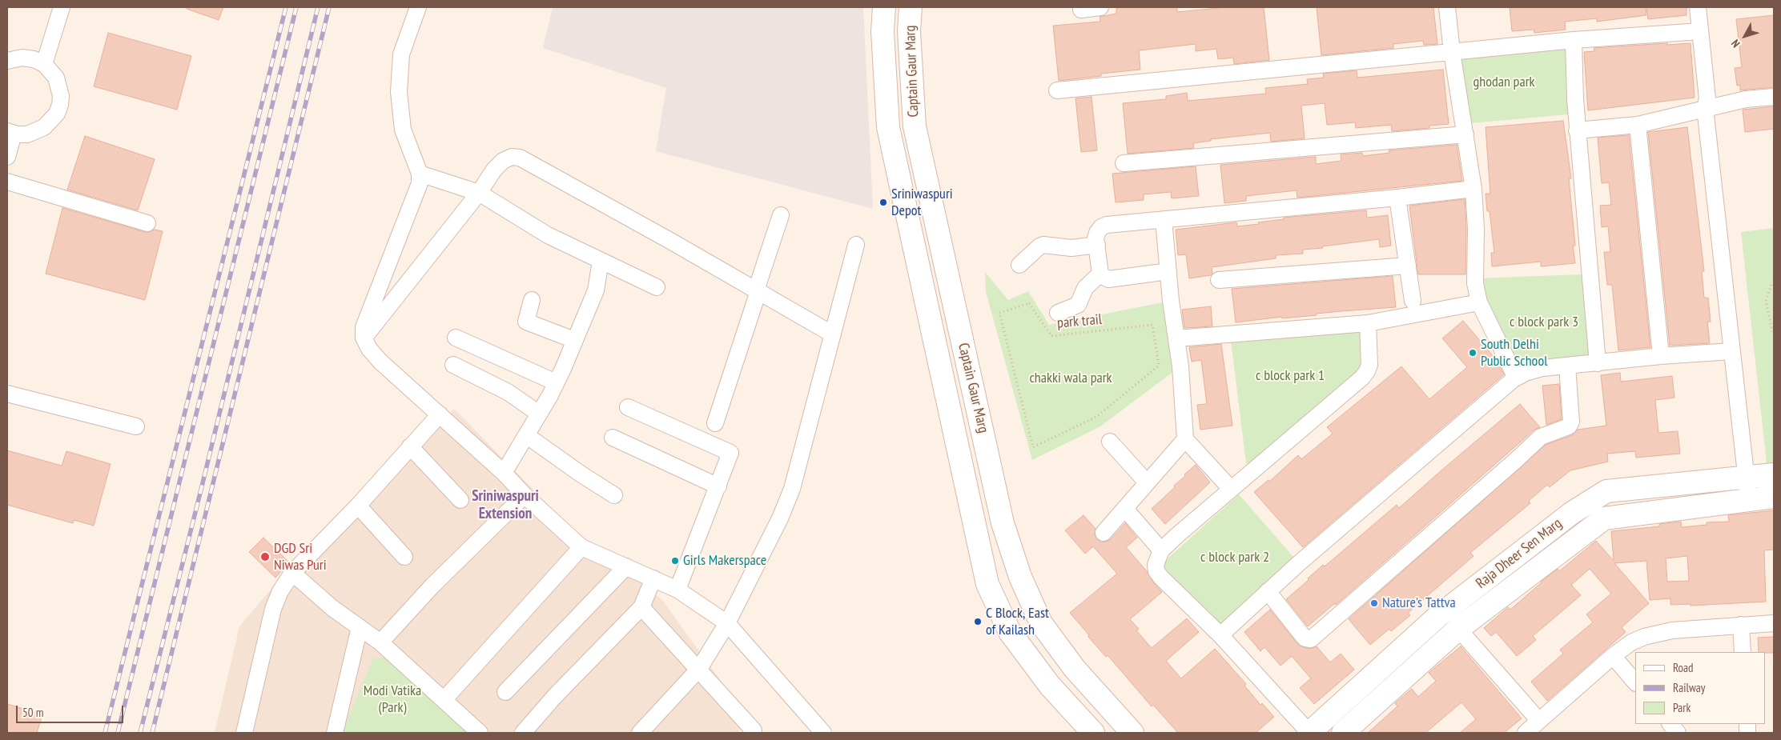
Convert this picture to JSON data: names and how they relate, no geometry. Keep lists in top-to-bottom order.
{
  "streets": {
    "main road": ["Captain Gaur Marg", "Raja Dheer Sen Marg"],
    "path": ["park trail"]
  },
  "districts": ["Sriniwaspuri Extension"],
  "parks": [
    "ghodan park",
    "c block park 3",
    "c block park 1",
    "chakki wala park",
    "c block park 2",
    "Modi Vatika (Park)"
  ],
  "places": [
    "Sriniwaspuri Depot",
    "South Delhi Public School",
    "DGD Sri Niwas Puri",
    "Girls Makerspace",
    "Nature's Tattva",
    "C Block, East of Kailash"
  ],
  "legend": ["Road", "Railway", "Park"],
  "scale_bar": "50 m",
  "north": "bottom left"
}
